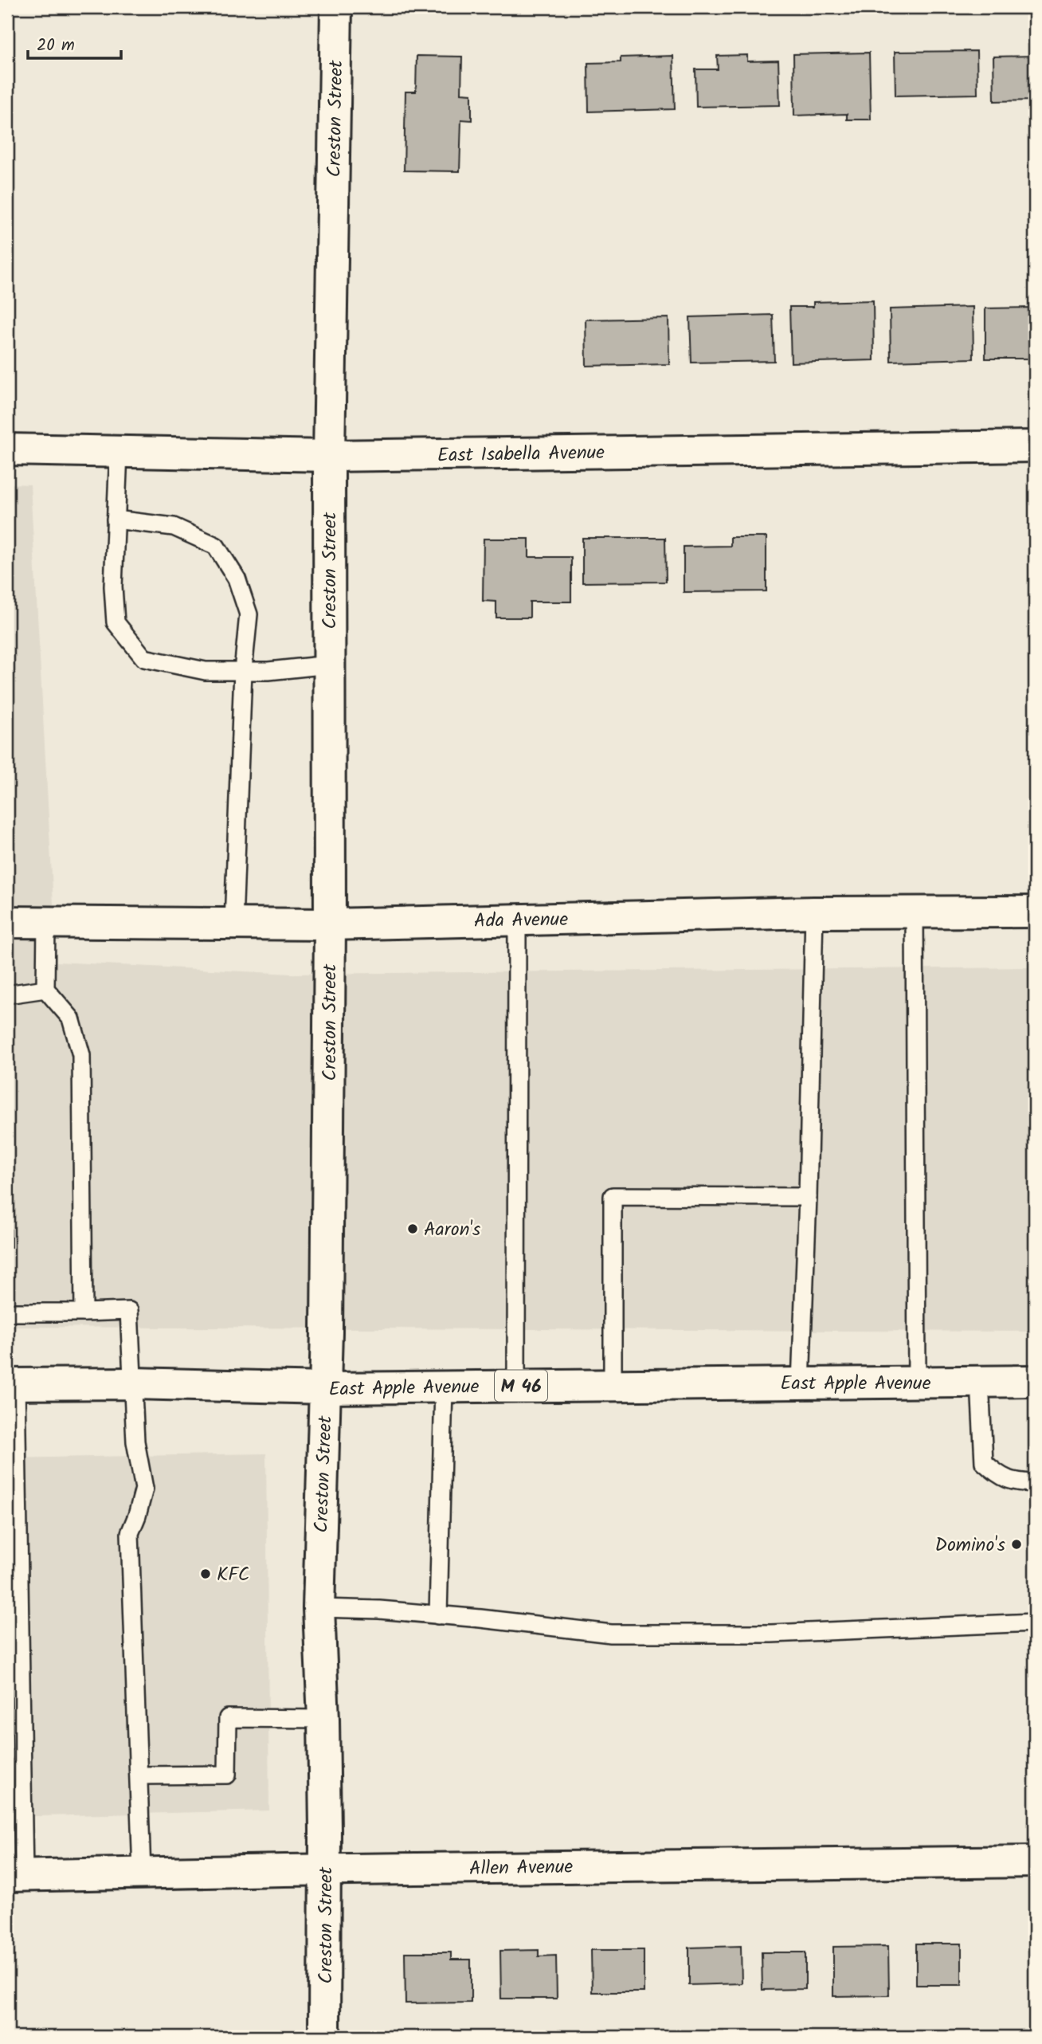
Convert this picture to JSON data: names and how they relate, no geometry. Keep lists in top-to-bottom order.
{
  "streets": {
    "street": [
      "Creston Street",
      "East Isabella Avenue",
      "Ada Avenue",
      "East Apple Avenue",
      "M 46",
      "Allen Avenue"
    ]
  },
  "crossings": [
    ["Creston Street", "East Isabella Avenue"],
    ["Creston Street", "Ada Avenue"],
    ["Creston Street", "East Apple Avenue"],
    ["Creston Street", "Allen Avenue"]
  ],
  "places": ["Aaron's", "Domino's", "KFC"],
  "scale_bar": "20 m"
}
